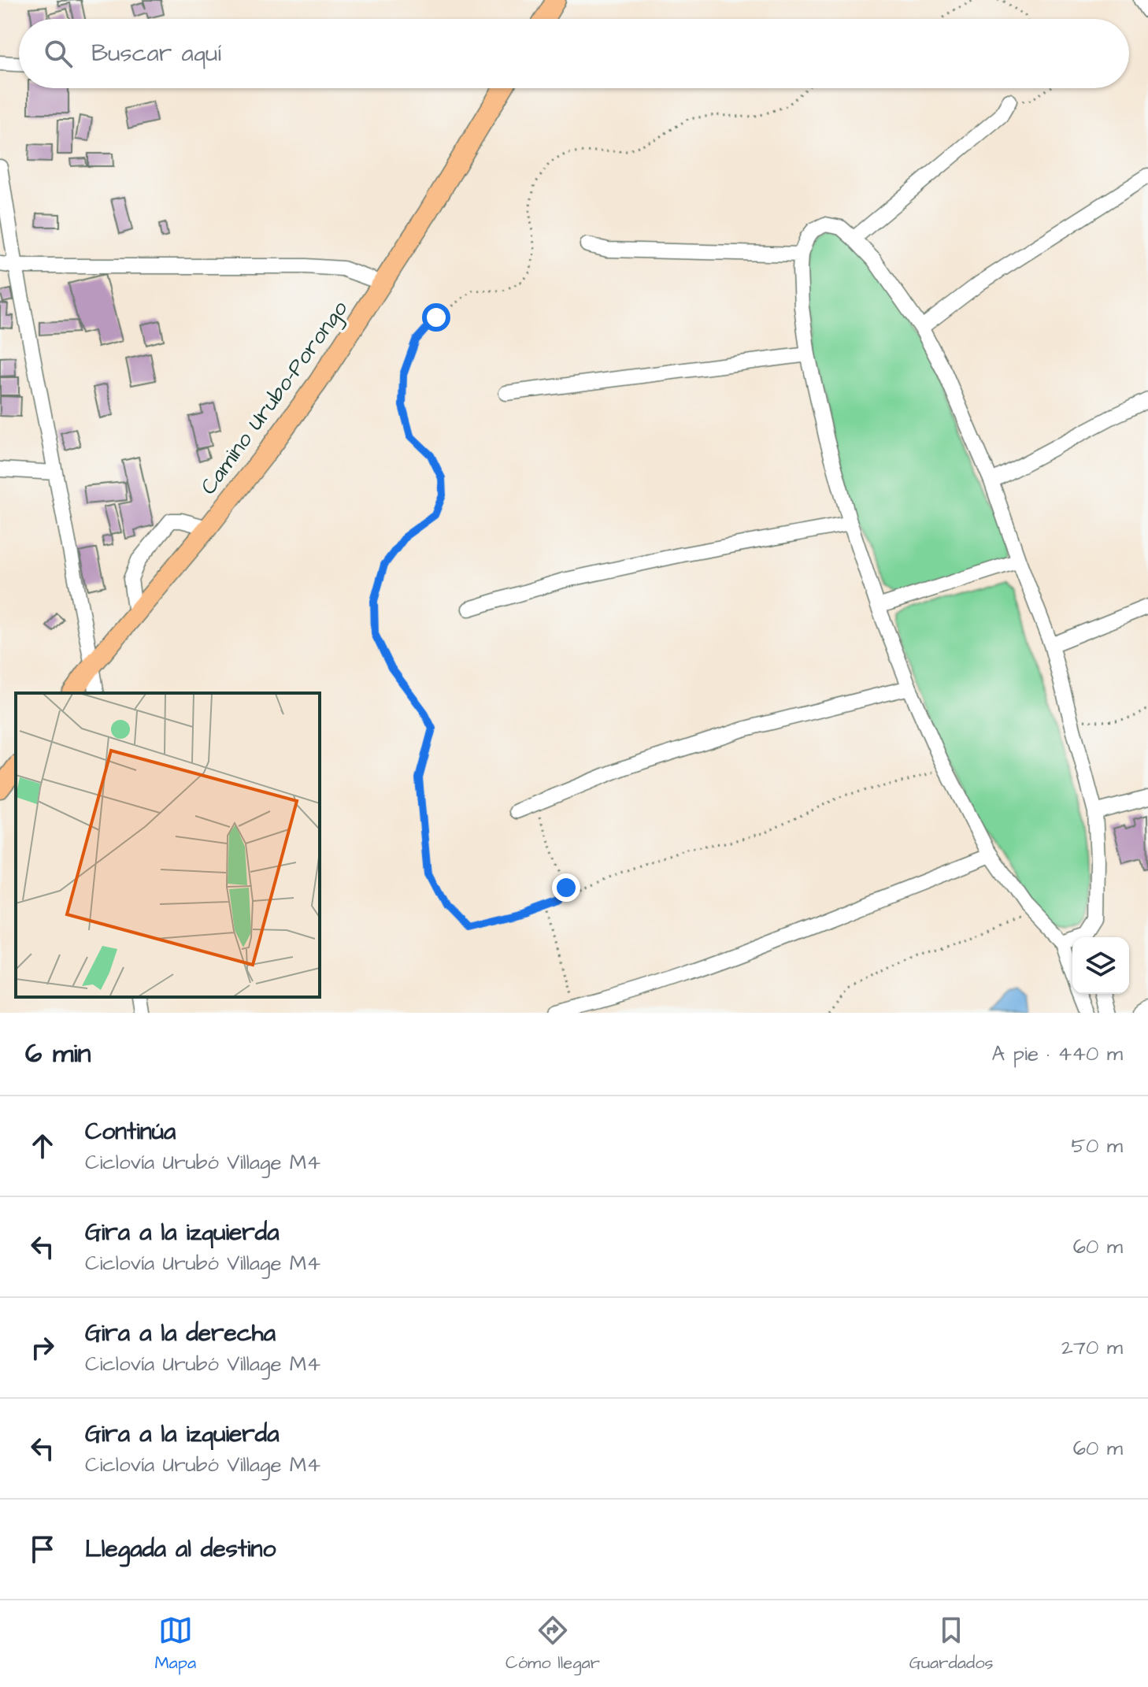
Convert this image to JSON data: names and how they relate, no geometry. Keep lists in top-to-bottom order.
{
  "streets": {
    "main road": ["Camino Urubo-Porongo"]
  },
  "page": {
    "search": "Buscar aquí",
    "heading": ["6 min", "A pie · 440 m"],
    "list": [
      ["Continúa", "Ciclovía Urubó Village M4", "50 m"],
      ["Gira a la izquierda", "Ciclovía Urubó Village M4", "60 m"],
      ["Gira a la derecha", "Ciclovía Urubó Village M4", "270 m"],
      ["Gira a la izquierda", "Ciclovía Urubó Village M4", "60 m"],
      "Llegada al destino"
    ],
    "nav": ["Mapa", "Cómo llegar", "Guardados"]
  }
}
